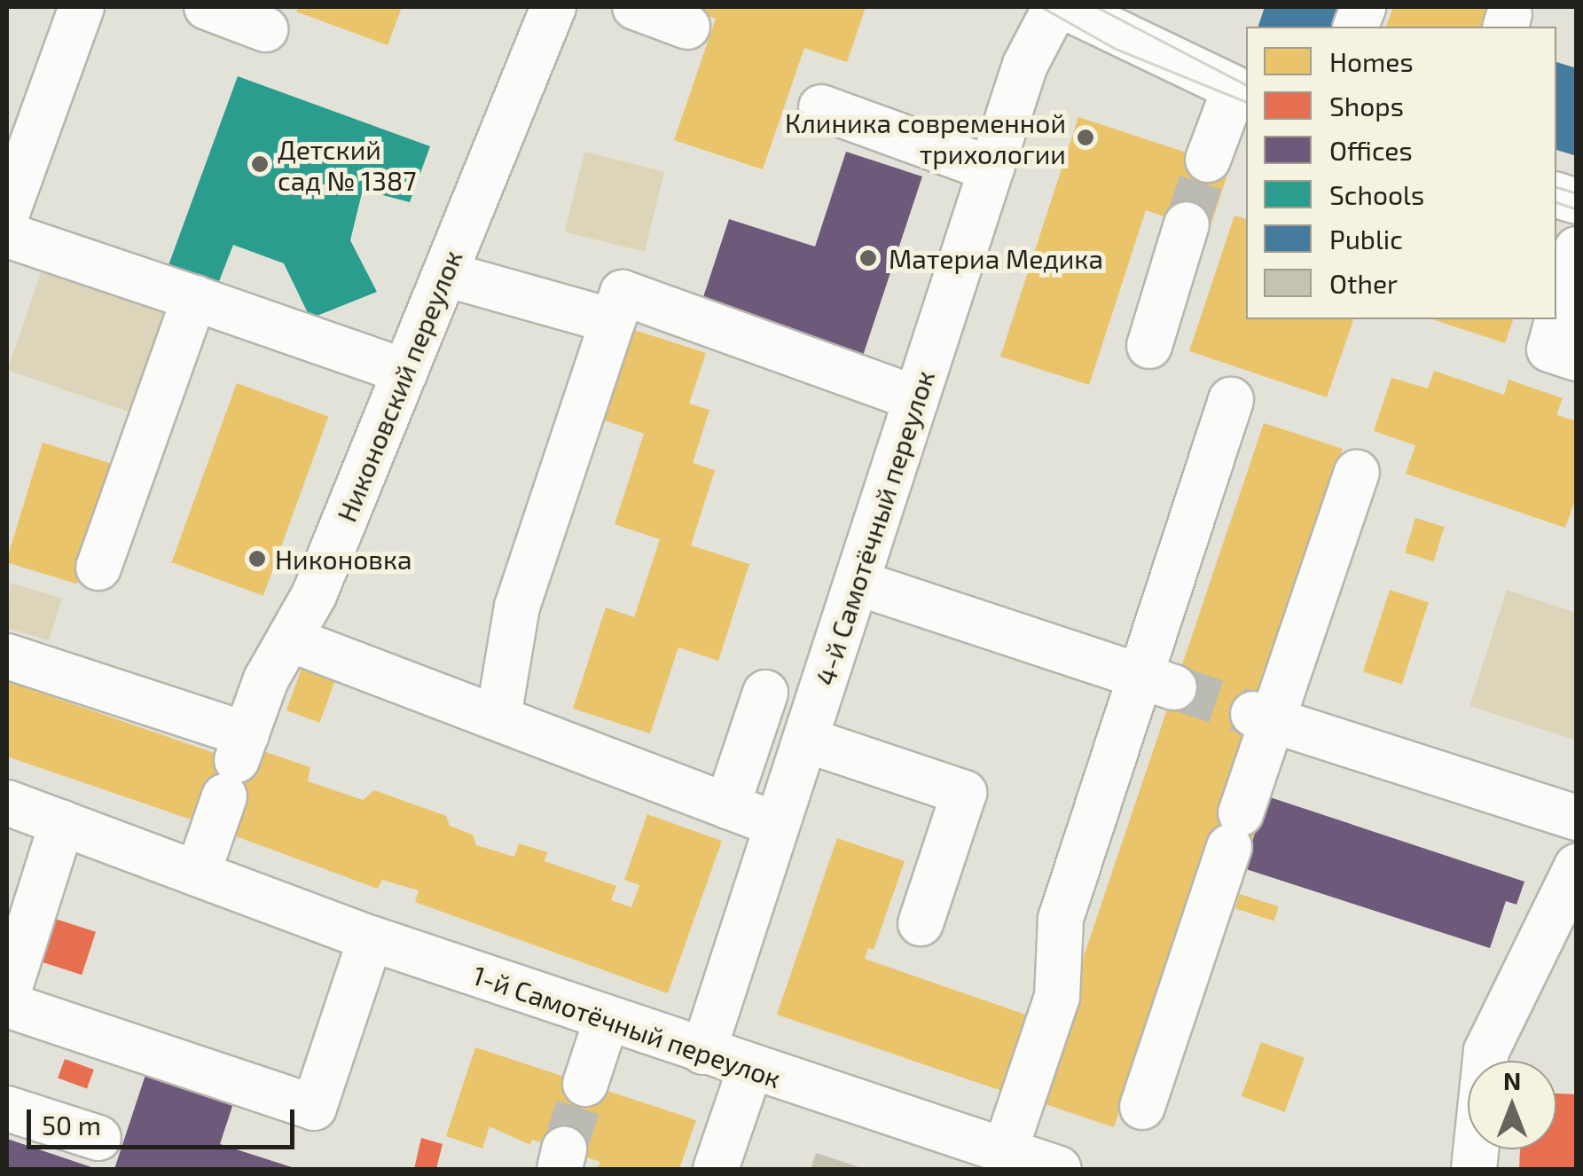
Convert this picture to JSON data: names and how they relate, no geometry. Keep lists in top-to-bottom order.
{
  "streets": {
    "street": ["Никоновский переулок", "4-й Самотёчный переулок", "1-й Самотёчный переулок"]
  },
  "crossings": [
    ["Никоновский переулок", "1-й Самотёчный переулок"],
    ["4-й Самотёчный переулок", "1-й Самотёчный переулок"]
  ],
  "places": [
    "Клиника современной трихологии",
    "Детский сад № 1387",
    "Материа Медика",
    "Никоновка"
  ],
  "legend": [
    "Homes",
    "Shops",
    "Offices",
    "Schools",
    "Public",
    "Other"
  ],
  "scale_bar": "50 m",
  "north": "top"
}
